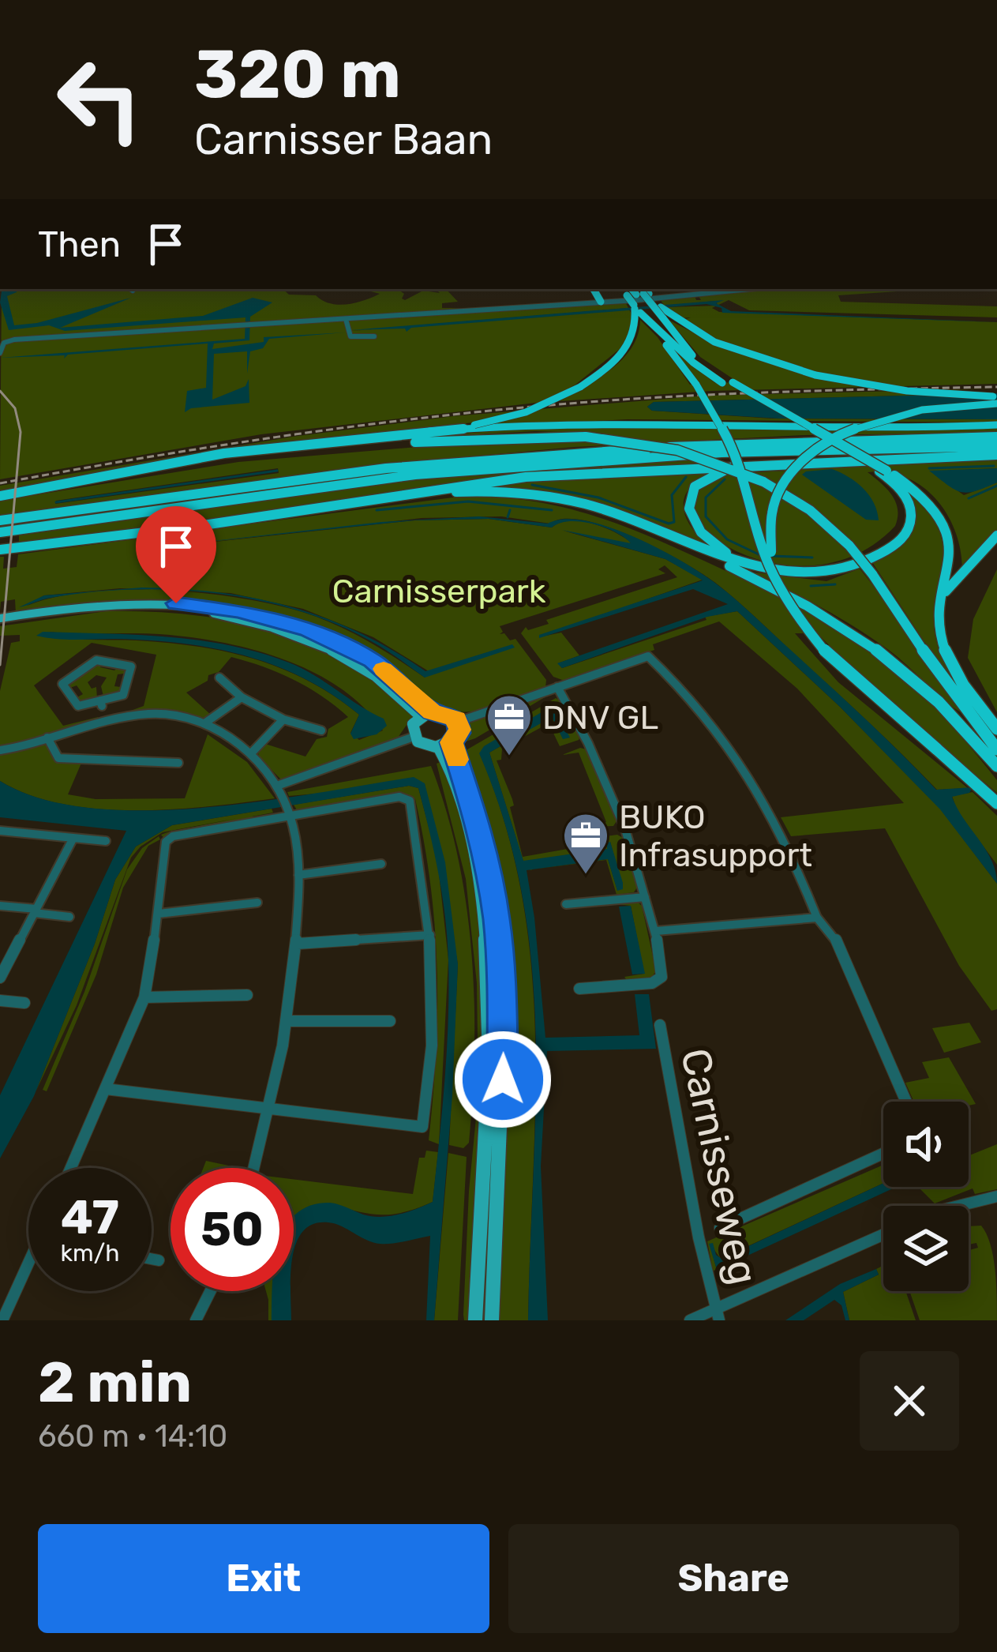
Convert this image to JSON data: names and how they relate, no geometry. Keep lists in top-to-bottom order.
{
  "streets": {
    "street": ["Carnisseweg"]
  },
  "parks": ["Carnisserpark"],
  "places": {
    "office": ["DNV GL", "BUKO Infrasupport"]
  },
  "page": {
    "turn": ["320 m", "Carnisser Baan"],
    "then": "Then",
    "speed": "47 km/h",
    "limit": "50",
    "heading": ["2 min", "660 m · 14:10"],
    "buttons": ["Exit", "Share"]
  }
}
